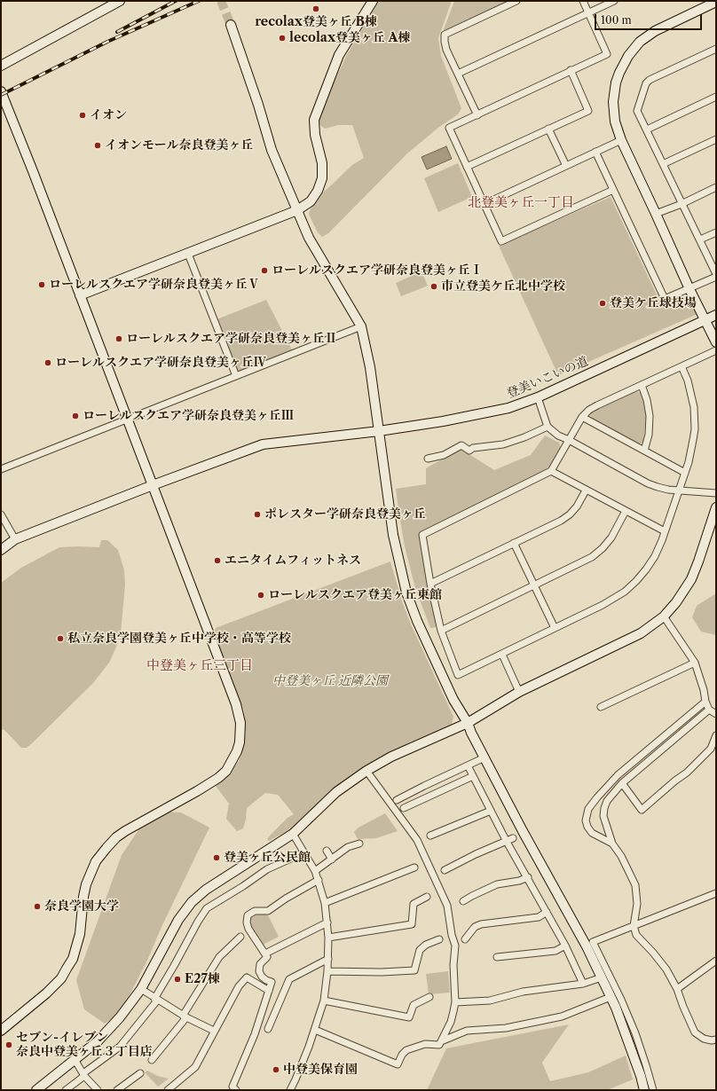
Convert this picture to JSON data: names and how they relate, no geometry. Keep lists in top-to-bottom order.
{
  "streets": {
    "street": ["登美いこいの道"]
  },
  "districts": ["北登美ヶ丘一丁目", "中登美ヶ丘三丁目"],
  "parks": ["中登美ヶ丘 近隣公園"],
  "places": [
    "recolax登美ヶ丘 B棟",
    "lecolax登美ヶ丘 A棟",
    "イオン",
    "イオンモール奈良登美ヶ丘",
    "ローレルスクエア学研奈良登美ヶ丘Ⅰ",
    "ローレルスクエア学研奈良登美ヶ丘Ⅴ",
    "市立登美ケ丘北中学校",
    "登美ケ丘球技場",
    "ローレルスクエア学研奈良登美ヶ丘Ⅱ",
    "ローレルスクエア学研奈良登美ヶ丘Ⅳ",
    "ローレルスクエア学研奈良登美ヶ丘Ⅲ",
    "ポレスター学研奈良登美ヶ丘",
    "エニタイムフィットネス",
    "ローレルスクエア登美ヶ丘東館",
    "私立奈良学園登美ヶ丘中学校・高等学校",
    "登美ヶ丘公民館",
    "奈良学園大学",
    "E27棟",
    "セブン-イレブン 奈良中登美ヶ丘３丁目店",
    "中登美保育園"
  ],
  "scale_bar": "100 m"
}
